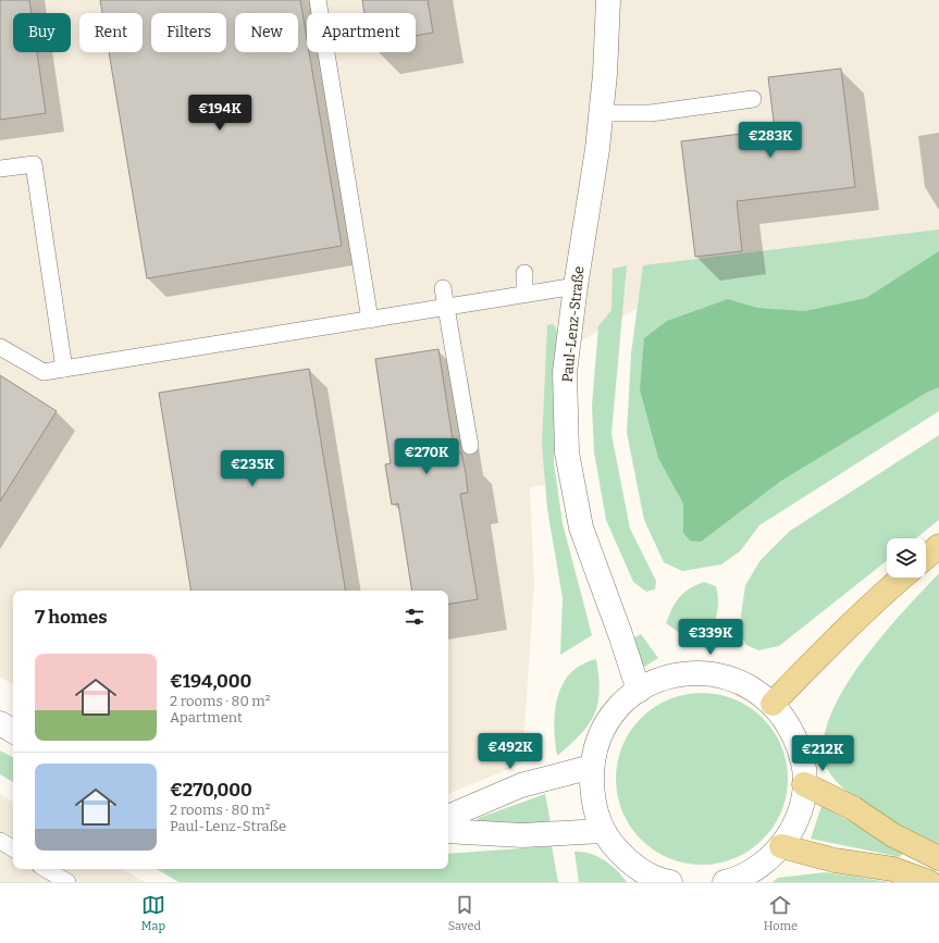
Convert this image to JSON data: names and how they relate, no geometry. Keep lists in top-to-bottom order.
{
  "streets": {
    "main road": ["Paul-Lenz-Straße"]
  },
  "page": {
    "chip": [
      "Buy",
      "Rent",
      "Filters",
      "New",
      "Apartment"
    ],
    "price": [
      "€194K",
      "€283K",
      "€270K",
      "€235K",
      "€339K",
      "€492K",
      "€212K"
    ],
    "heading": "7 homes",
    "list": [
      {
        "name": "€194,000",
        "note": "2 rooms · 80 m² · Apartment"
      },
      {
        "name": "€270,000",
        "note": "2 rooms · 80 m² · Paul-Lenz-Straße"
      }
    ],
    "tabs": ["Map", "Saved", "Home"]
  }
}
